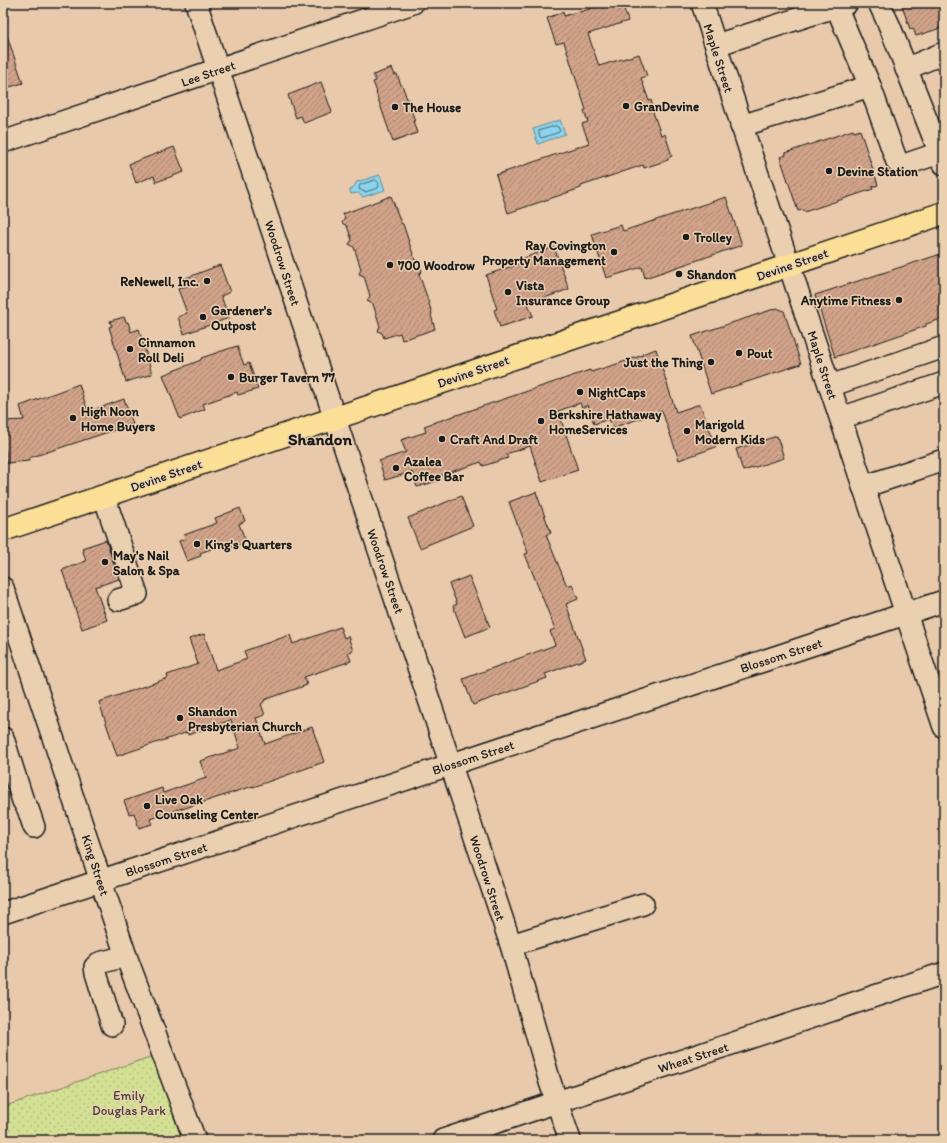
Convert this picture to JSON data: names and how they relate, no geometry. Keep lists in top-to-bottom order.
{
  "streets": {
    "main road": ["Devine Street"],
    "street": [
      "Maple Street",
      "Lee Street",
      "Woodrow Street",
      "Blossom Street",
      "King Street",
      "Wheat Street"
    ]
  },
  "crossings": [
    ["Maple Street", "Devine Street"],
    ["Maple Street", "Blossom Street"],
    ["Lee Street", "Woodrow Street"],
    ["Woodrow Street", "Devine Street"],
    ["Woodrow Street", "Blossom Street"],
    ["Woodrow Street", "Wheat Street"],
    ["Blossom Street", "King Street"]
  ],
  "districts": ["Shandon"],
  "parks": ["Emily Douglas Park"],
  "places": [
    "GranDevine",
    "The House",
    "Devine Station",
    "Trolley",
    "Ray Covington Property Management",
    "700 Woodrow",
    "Shandon",
    "ReNewell, Inc.",
    "Vista Insurance Group",
    "Anytime Fitness",
    "Gardener's Outpost",
    "Cinnamon Roll Deli",
    "Pout",
    "Just the Thing",
    "Burger Tavern 77",
    "NightCaps",
    "High Noon Home Buyers",
    "Berkshire Hathaway HomeServices",
    "Marigold Modern Kids",
    "Craft And Draft",
    "Azalea Coffee Bar",
    "King's Quarters",
    "May's Nail Salon & Spa",
    "Shandon Presbyterian Church",
    "Live Oak Counseling Center"
  ]
}
